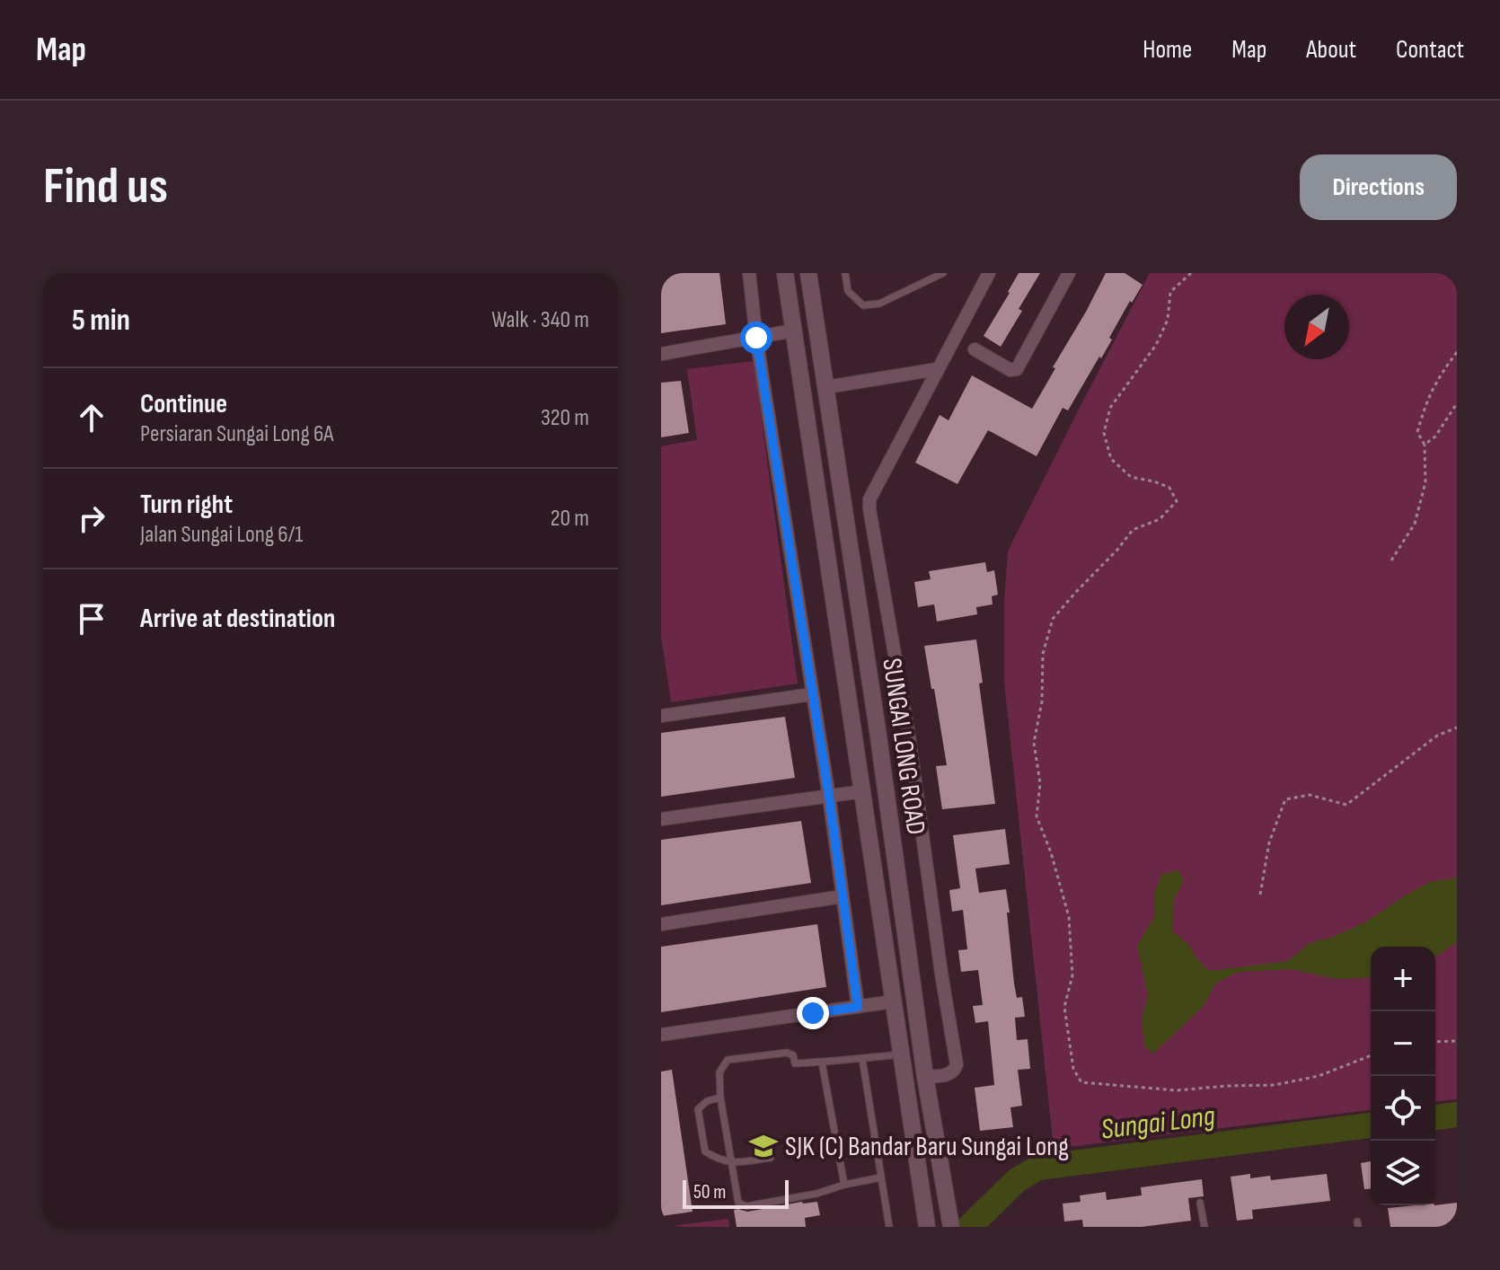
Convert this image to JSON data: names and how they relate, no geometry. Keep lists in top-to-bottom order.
{
  "streets": {
    "street": ["SUNGAI LONG ROAD"]
  },
  "water": ["Sungai Long"],
  "places": {
    "school or university": ["SJK (C) Bandar Baru Sungai Long"]
  },
  "scale_bar": "50 m",
  "north": "bottom left",
  "page": {
    "header": "Map",
    "nav": [
      "Home",
      "Map",
      "About",
      "Contact"
    ],
    "buttons": "Directions",
    "title": "Find us",
    "heading": ["5 min", "Walk · 340 m"],
    "list": [
      ["Continue", "Persiaran Sungai Long 6A", "320 m"],
      ["Turn right", "Jalan Sungai Long 6/1", "20 m"],
      "Arrive at destination"
    ],
    "map_buttons": ["+", "−"],
    "scale": "50 m"
  }
}
